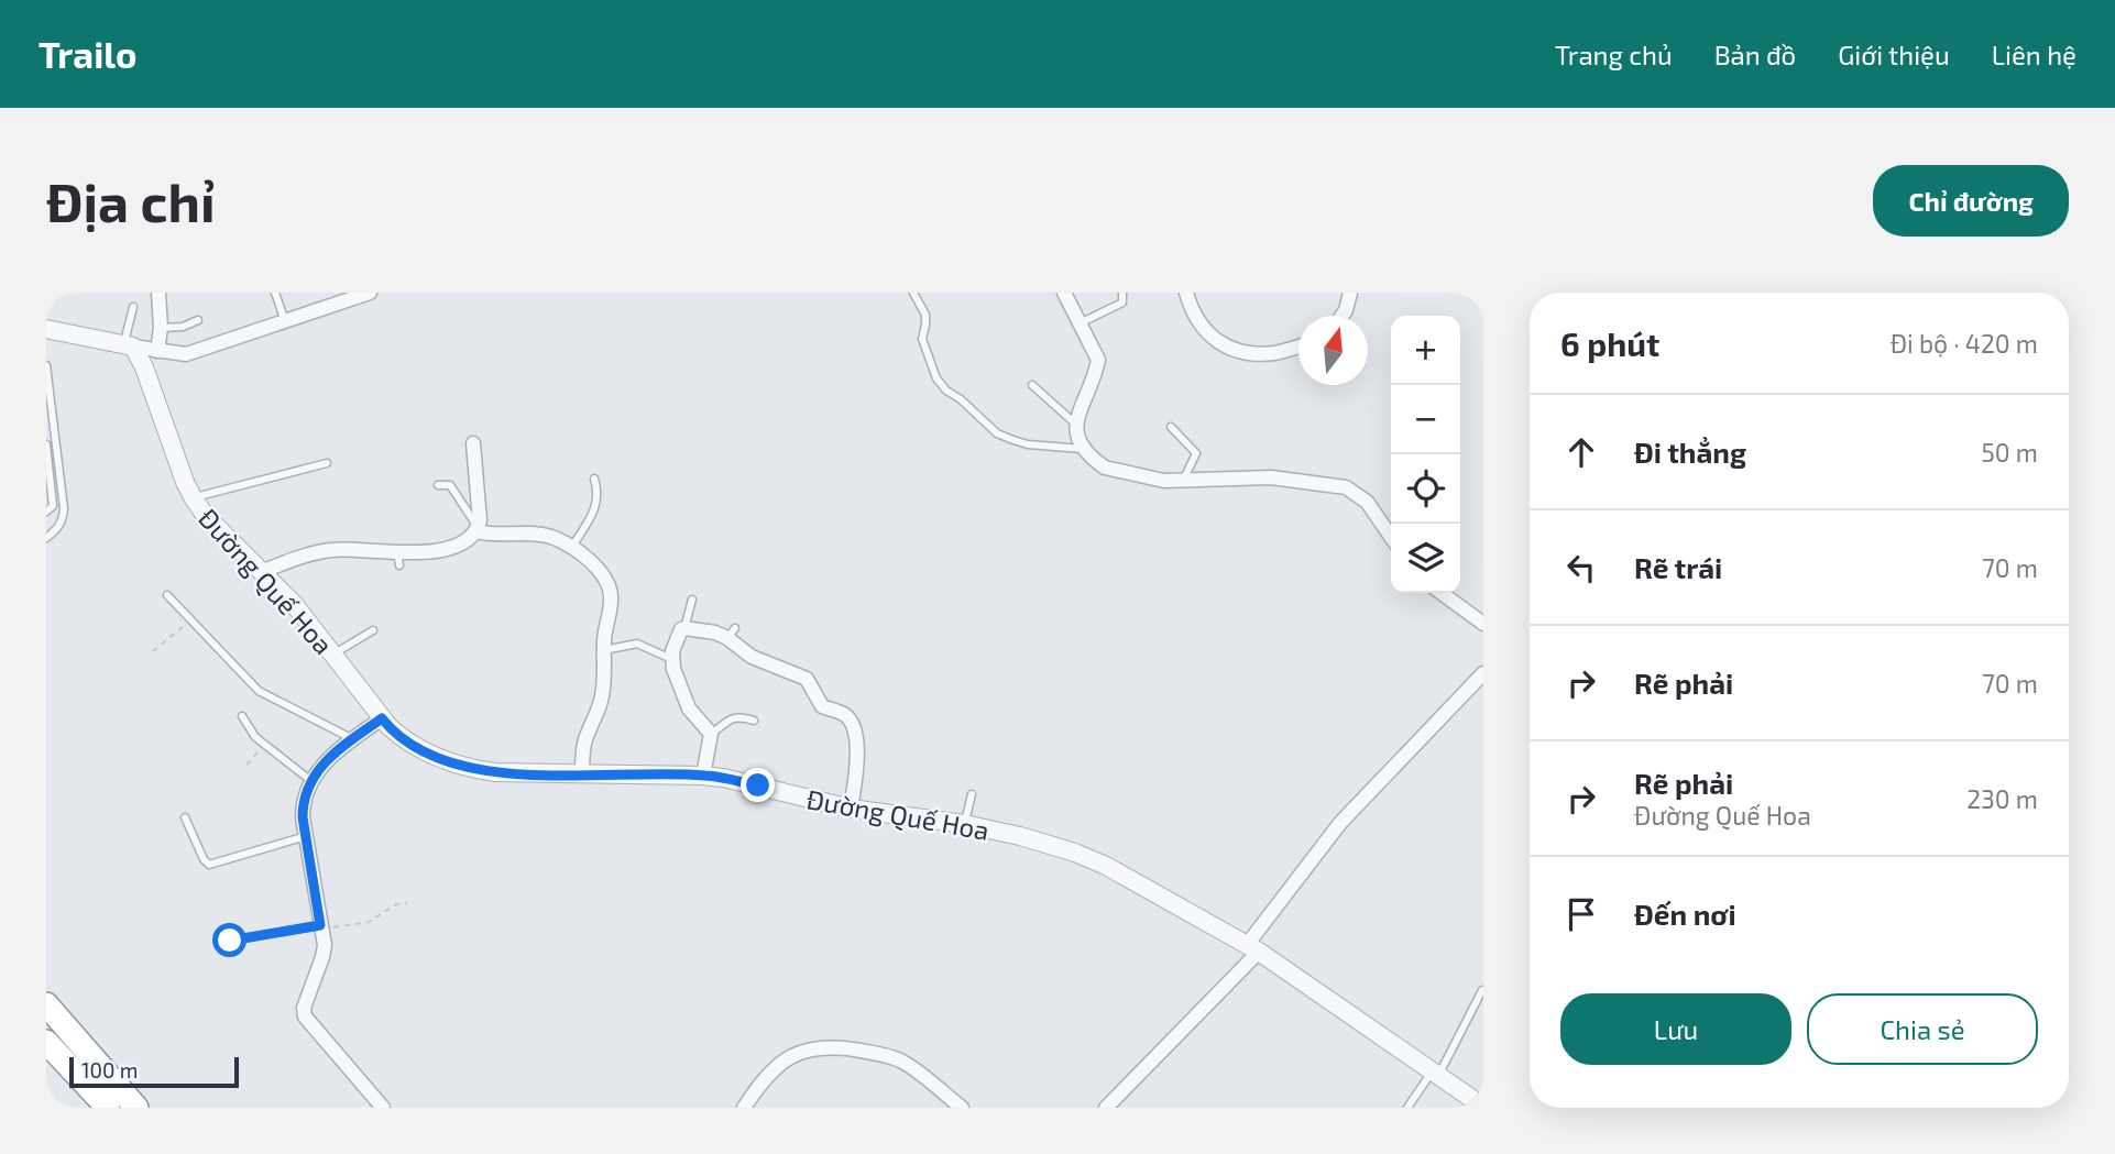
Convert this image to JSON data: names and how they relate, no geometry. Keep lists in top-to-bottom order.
{
  "streets": {
    "street": ["Đường Quế Hoa"]
  },
  "scale_bar": "100 m",
  "north": "top",
  "page": {
    "header": "Trailo",
    "nav": [
      "Trang chủ",
      "Bản đồ",
      "Giới thiệu",
      "Liên hệ"
    ],
    "buttons": [
      "Chỉ đường",
      ["Lưu", "Chia sẻ"]
    ],
    "title": "Địa chỉ",
    "heading": ["6 phút", "Đi bộ · 420 m"],
    "map_buttons": ["+", "−"],
    "list": [
      ["Đi thẳng", "50 m"],
      ["Rẽ trái", "70 m"],
      ["Rẽ phải", "70 m"],
      ["Rẽ phải", "Đường Quế Hoa", "230 m"],
      "Đến nơi"
    ],
    "scale": "100 m"
  }
}
